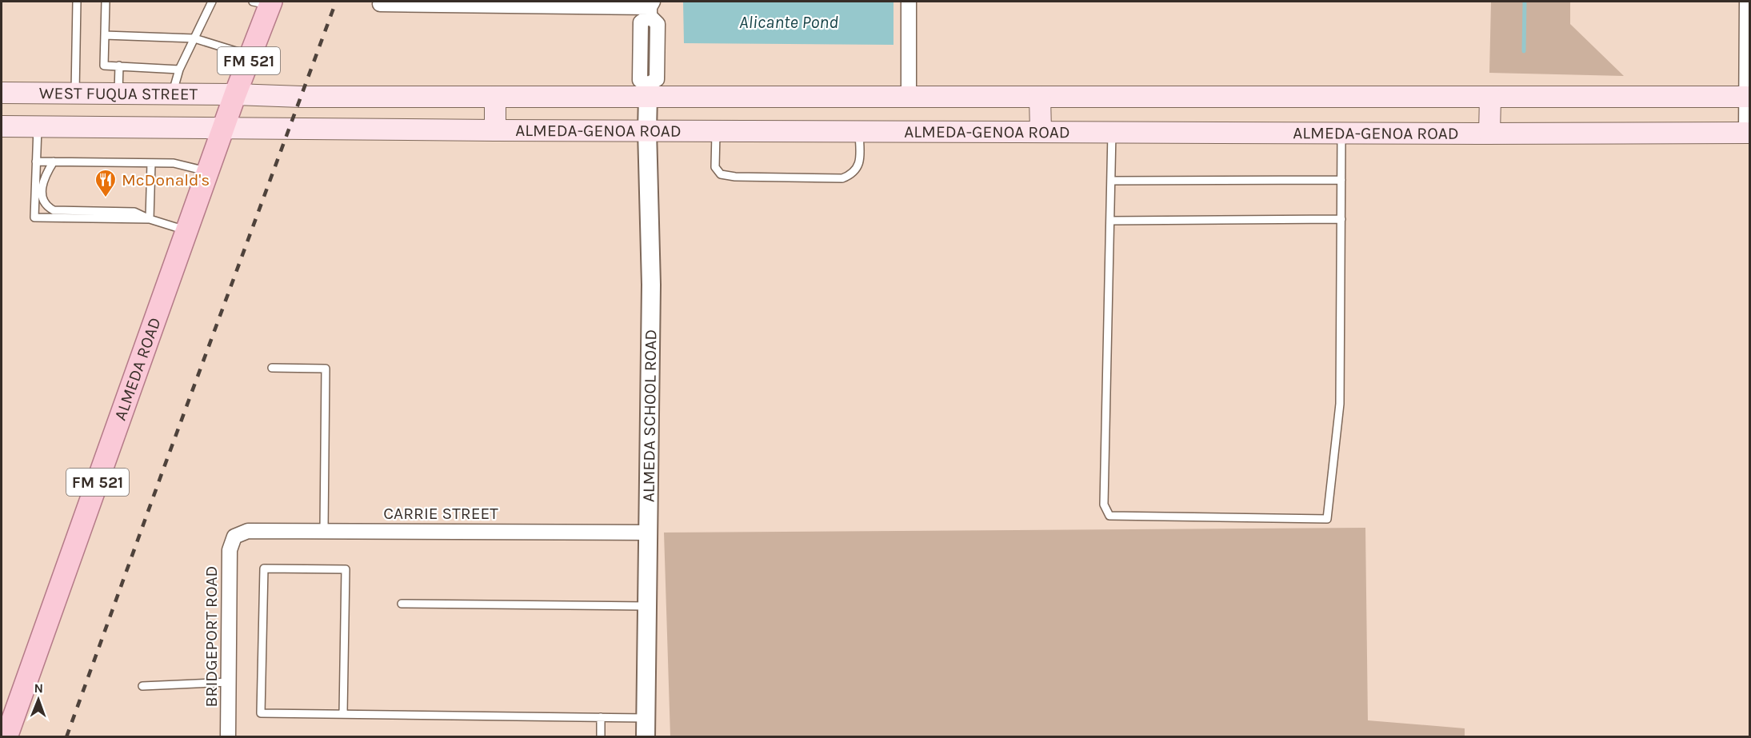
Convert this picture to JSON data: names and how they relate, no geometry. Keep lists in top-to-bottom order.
{
  "streets": {
    "main road": [
      "FM 521",
      "WEST FUQUA STREET",
      "ALMEDA-GENOA ROAD",
      "ALMEDA ROAD"
    ],
    "street": ["ALMEDA SCHOOL ROAD", "CARRIE STREET", "BRIDGEPORT ROAD"]
  },
  "crossings": [
    ["WEST FUQUA STREET", "ALMEDA-GENOA ROAD"],
    ["WEST FUQUA STREET", "ALMEDA ROAD"],
    ["ALMEDA-GENOA ROAD", "ALMEDA ROAD"],
    ["ALMEDA-GENOA ROAD", "ALMEDA SCHOOL ROAD"],
    ["ALMEDA SCHOOL ROAD", "CARRIE STREET"],
    ["CARRIE STREET", "BRIDGEPORT ROAD"]
  ],
  "water": ["Alicante Pond"],
  "places": {
    "restaurant": ["McDonald's"]
  },
  "north": "top"
}
